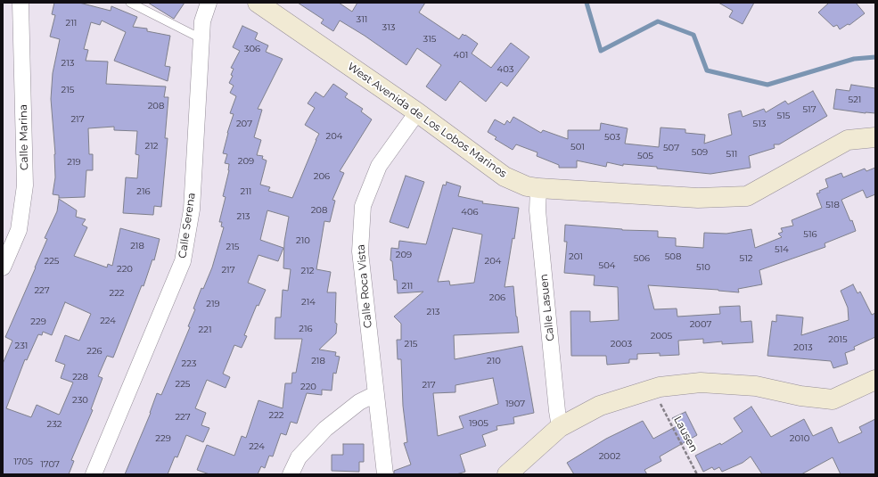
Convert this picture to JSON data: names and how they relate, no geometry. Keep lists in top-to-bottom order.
{
  "streets": {
    "street": [
      "West Avenida de Los Lobos Marinos",
      "Calle Marina",
      "Calle Serena",
      "Calle Roca Vista",
      "Calle Lasuen"
    ],
    "path": ["Lausen"]
  },
  "crossings": [
    ["West Avenida de Los Lobos Marinos", "Calle Roca Vista"],
    ["West Avenida de Los Lobos Marinos", "Calle Lasuen"]
  ],
  "house_numbers": [
    "311",
    "211",
    "313",
    "315",
    "306",
    "401",
    "213",
    "403",
    "215",
    "521",
    "208",
    "517",
    "515",
    "217",
    "207",
    "513",
    "204",
    "503",
    "212",
    "501",
    "507",
    "509",
    "511",
    "505",
    "209",
    "219",
    "206",
    "216",
    "211",
    "518",
    "208",
    "406",
    "213",
    "516",
    "210",
    "218",
    "215",
    "514",
    "209",
    "201",
    "508",
    "506",
    "512",
    "225",
    "204",
    "504",
    "510",
    "220",
    "217",
    "212",
    "211",
    "227",
    "222",
    "206",
    "214",
    "219",
    "213",
    "224",
    "229",
    "2007",
    "216",
    "221",
    "2005",
    "2015",
    "215",
    "2003",
    "231",
    "2013",
    "226",
    "218",
    "210",
    "223",
    "228",
    "225",
    "217",
    "220",
    "230",
    "1907",
    "222",
    "227",
    "1905",
    "232",
    "229",
    "2010",
    "224",
    "2002",
    "1705",
    "1707"
  ]
}
